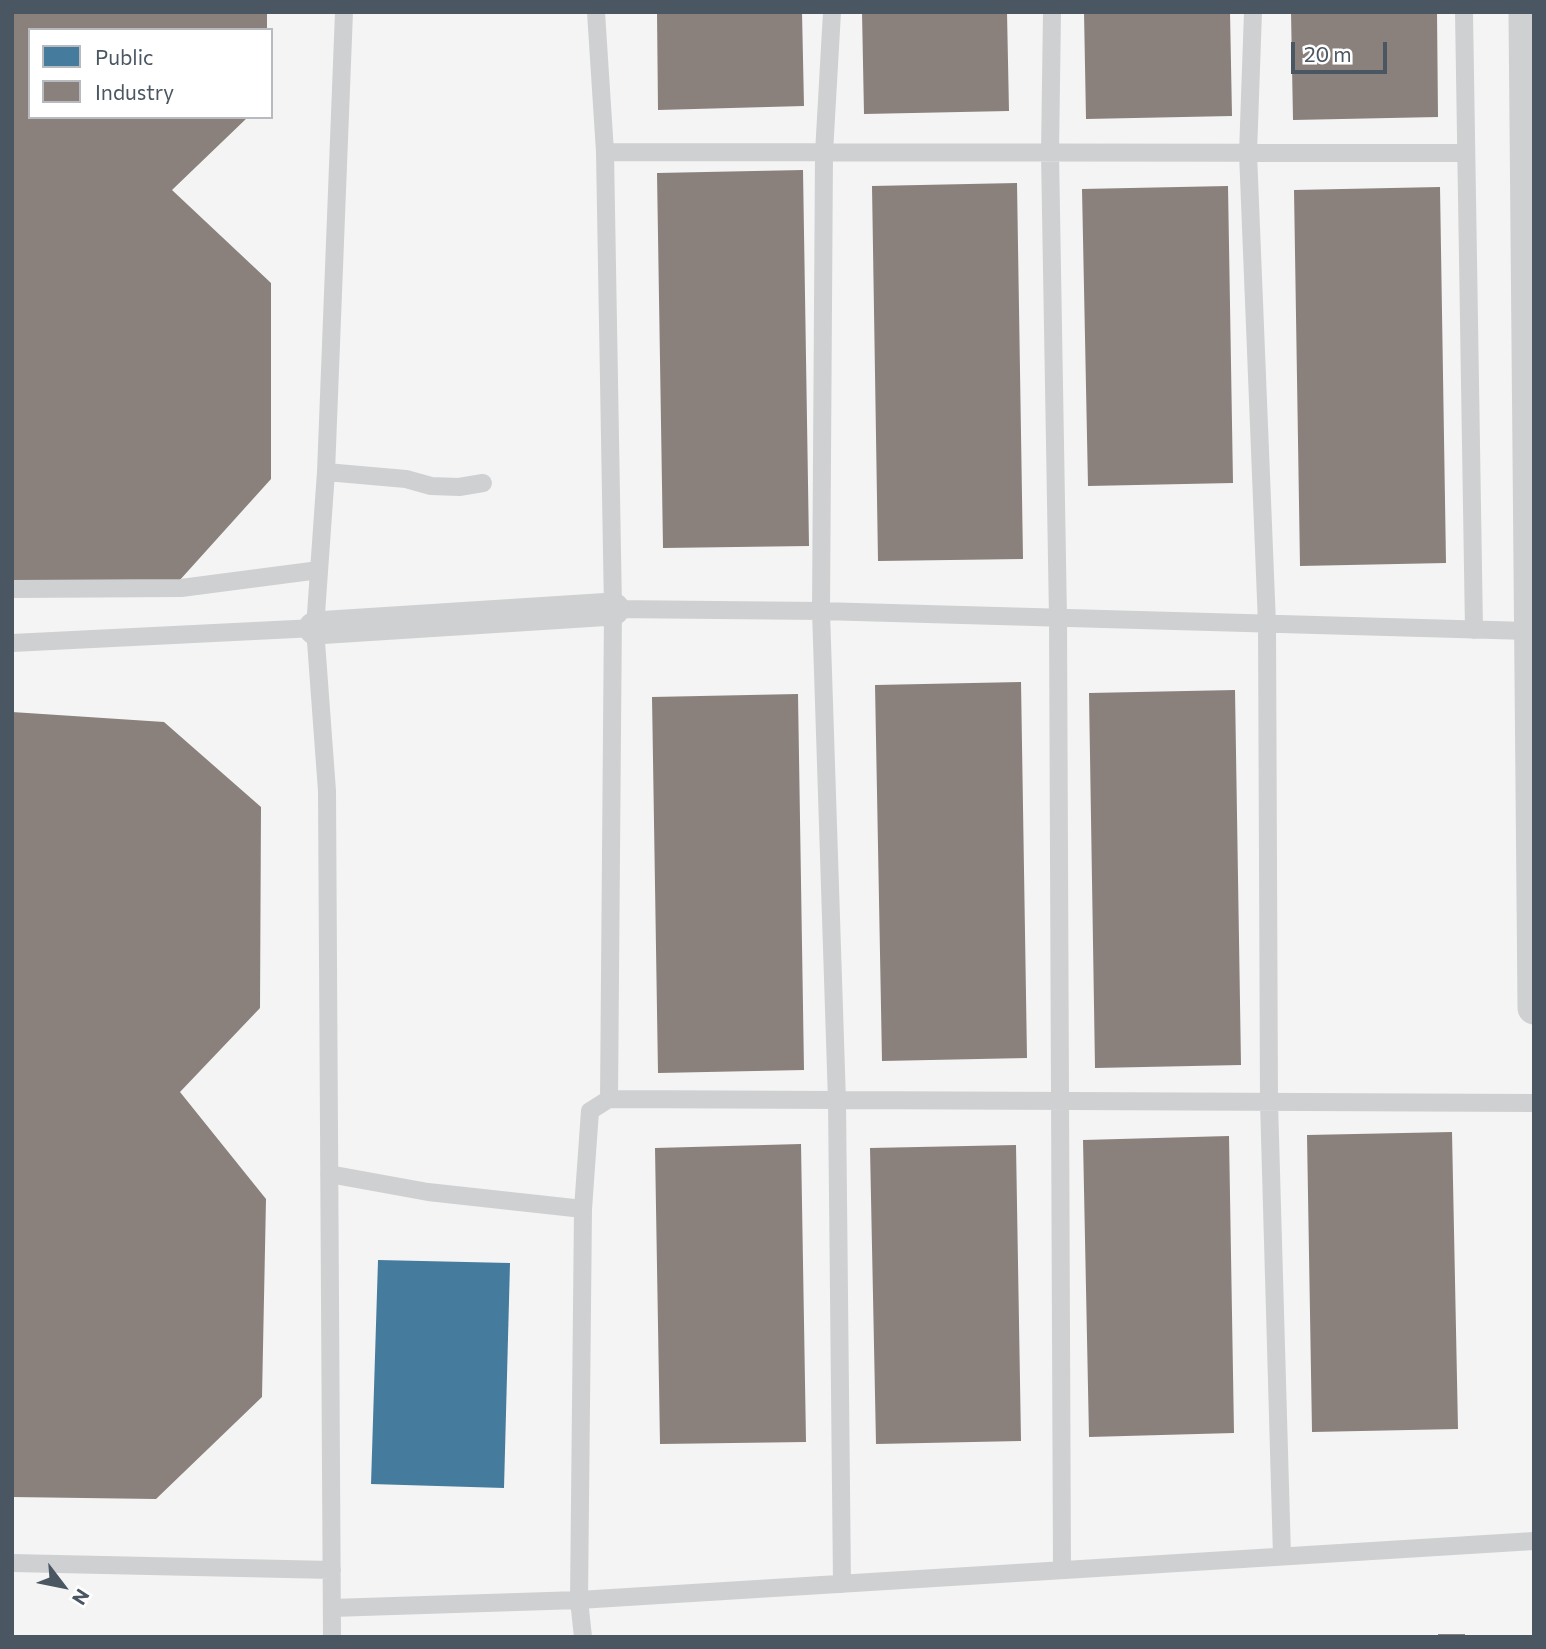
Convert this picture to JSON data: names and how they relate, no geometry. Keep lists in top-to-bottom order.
{
  "legend": ["Public", "Industry"],
  "scale_bar": "20 m",
  "north": "bottom right"
}
